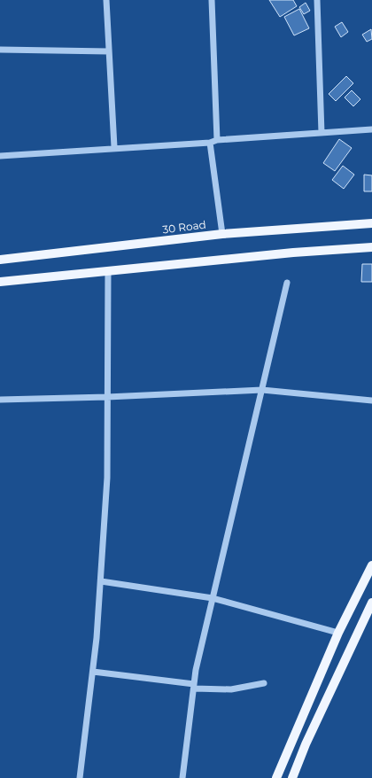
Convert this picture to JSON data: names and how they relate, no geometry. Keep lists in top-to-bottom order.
{
  "streets": {
    "main road": ["30 Road"]
  }
}
